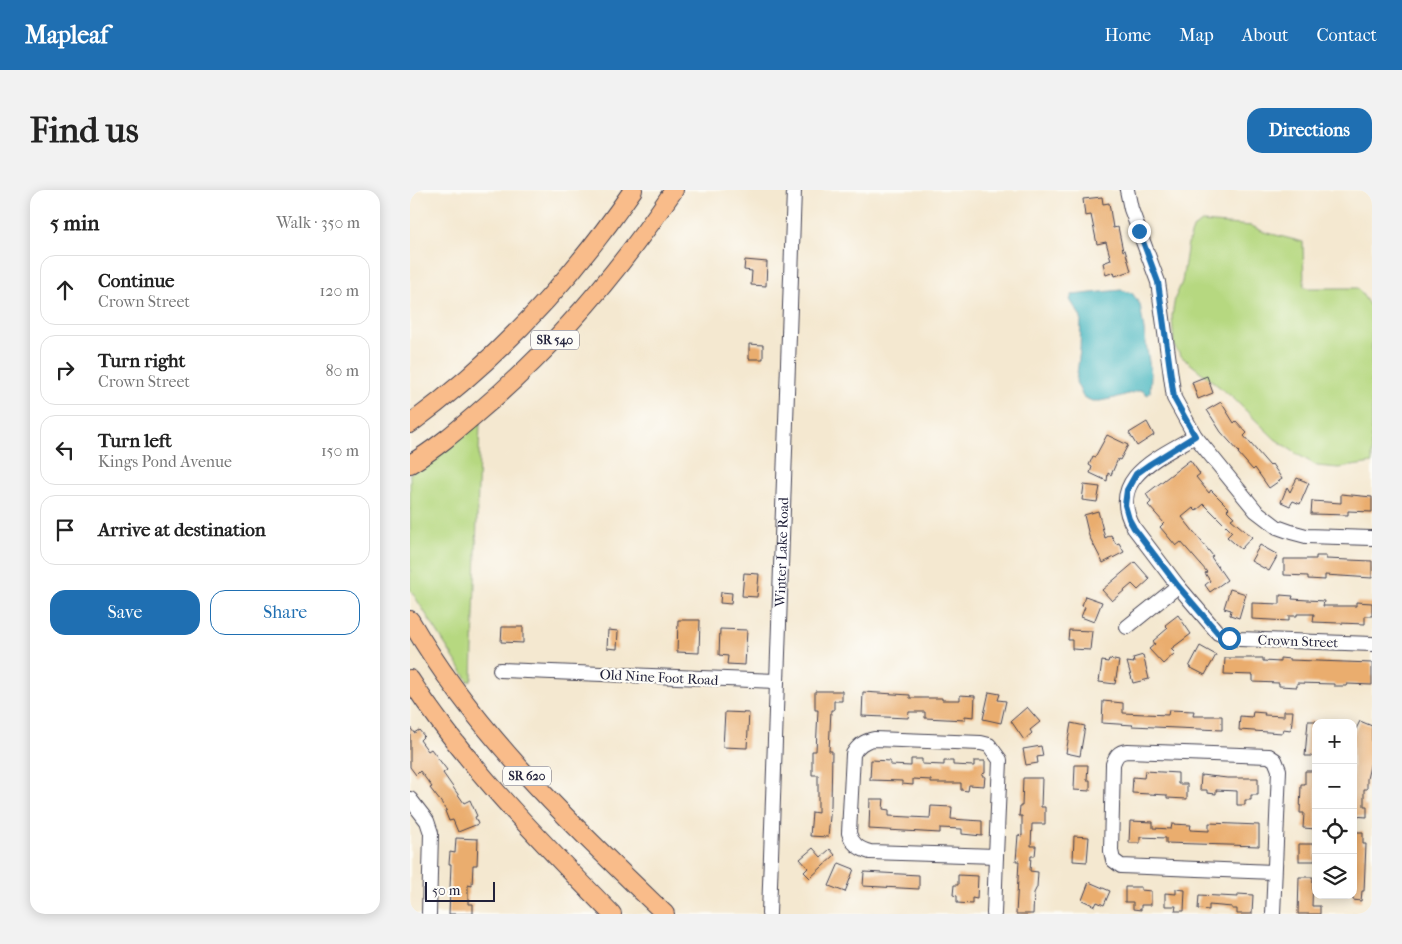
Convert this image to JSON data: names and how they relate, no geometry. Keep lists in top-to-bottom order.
{
  "streets": {
    "main road": ["SR 540", "SR 620"],
    "street": ["Winter Lake Road", "Crown Street", "Old Nine Foot Road"]
  },
  "crossings": [
    ["Winter Lake Road", "Old Nine Foot Road"]
  ],
  "scale_bar": "50 m",
  "page": {
    "header": "Mapleaf",
    "nav": [
      "Home",
      "Map",
      "About",
      "Contact"
    ],
    "buttons": [
      "Directions",
      ["Save", "Share"]
    ],
    "title": "Find us",
    "heading": ["5 min", "Walk · 350 m"],
    "list": [
      ["Continue", "Crown Street", "120 m"],
      ["Turn right", "Crown Street", "80 m"],
      ["Turn left", "Kings Pond Avenue", "150 m"],
      "Arrive at destination"
    ],
    "map_buttons": ["+", "−"],
    "scale": "50 m"
  }
}
